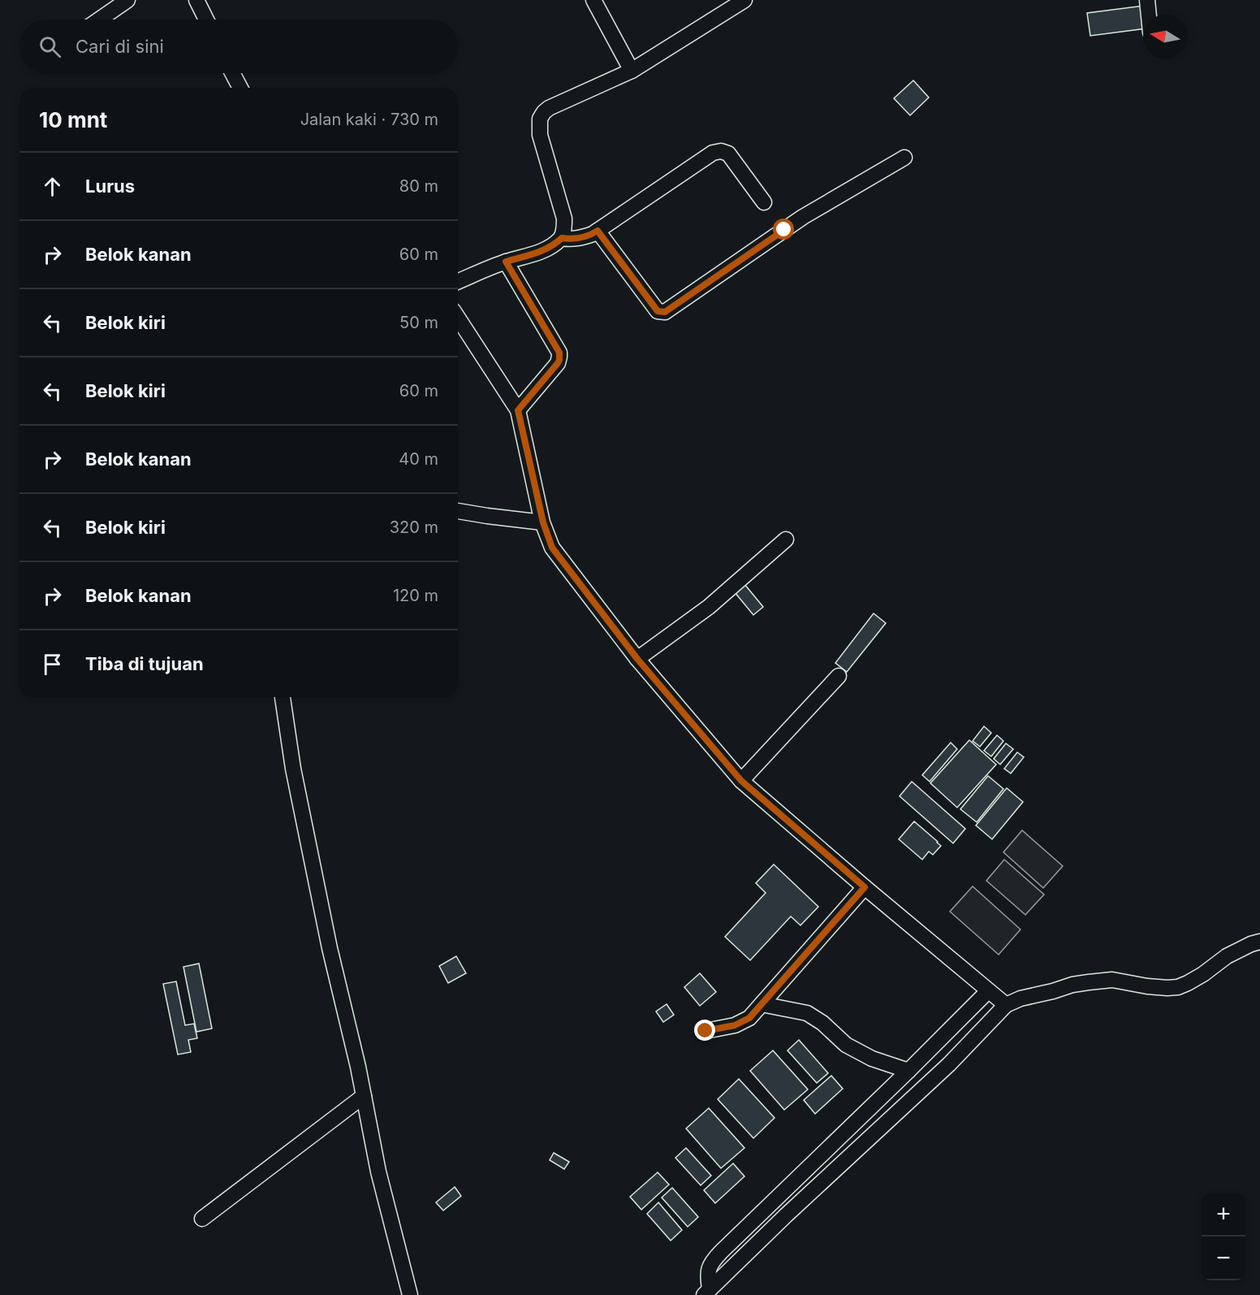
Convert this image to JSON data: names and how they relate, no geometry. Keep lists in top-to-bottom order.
{
  "north": "left",
  "page": {
    "search": "Cari di sini",
    "heading": ["10 mnt", "Jalan kaki · 730 m"],
    "list": [
      ["Lurus", "80 m"],
      ["Belok kanan", "60 m"],
      ["Belok kiri", "50 m"],
      ["Belok kiri", "60 m"],
      ["Belok kanan", "40 m"],
      ["Belok kiri", "320 m"],
      ["Belok kanan", "120 m"],
      "Tiba di tujuan"
    ],
    "map_buttons": ["+", "−"]
  }
}
